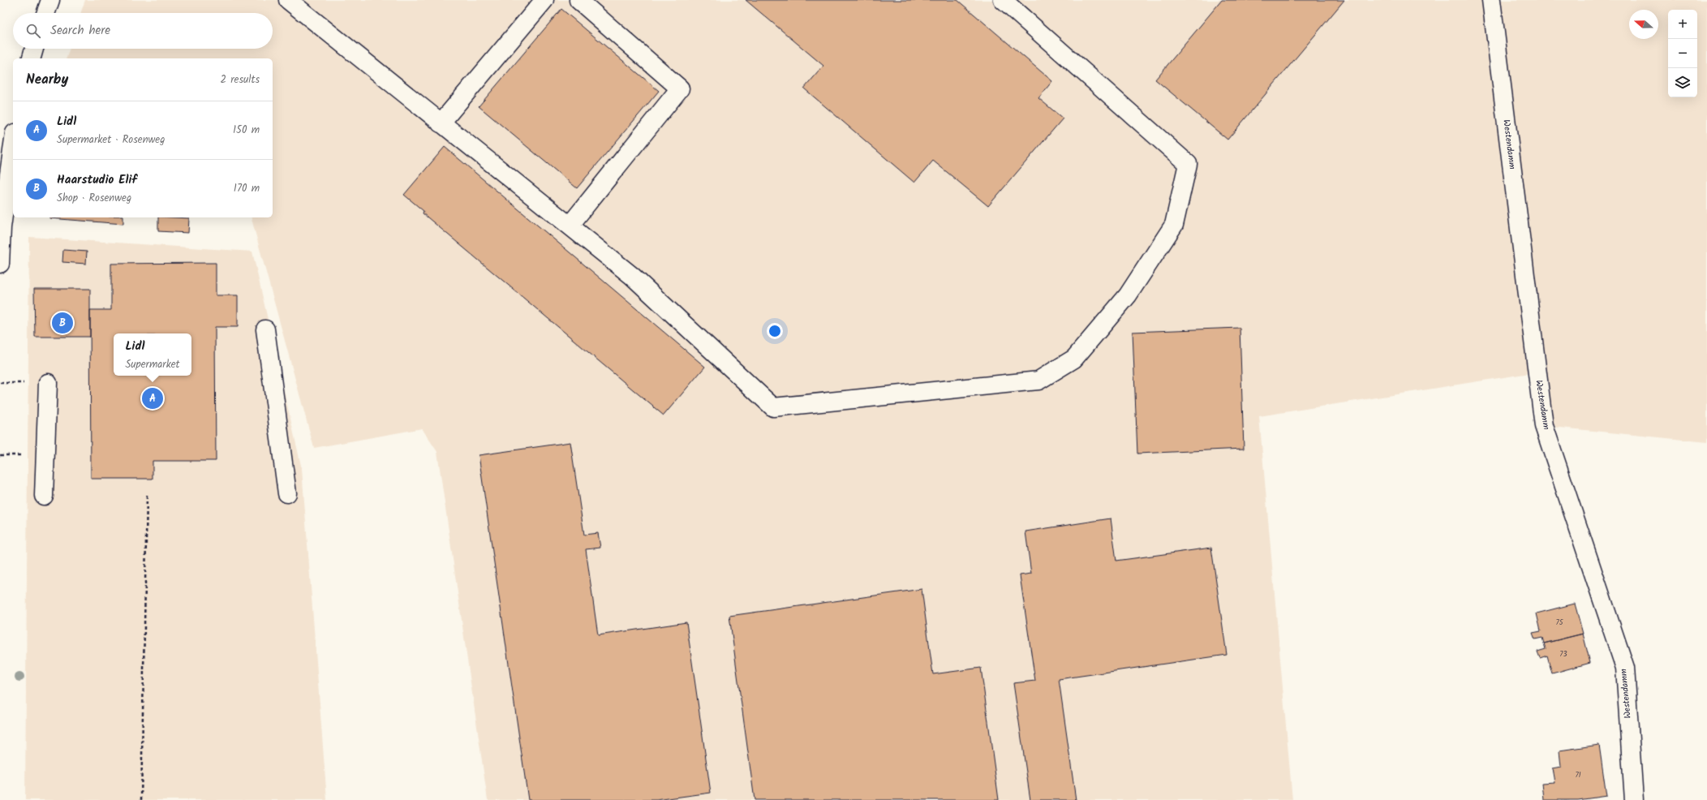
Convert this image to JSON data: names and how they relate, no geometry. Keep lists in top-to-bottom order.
{
  "streets": {
    "street": ["Westendamm"]
  },
  "house_numbers": ["75", "73", "71"],
  "north": "left",
  "page": {
    "map_buttons": ["+", "−"],
    "search": "Search here",
    "heading": ["Nearby", "2 results"],
    "list": [
      {
        "mark": "A",
        "name": "Lidl",
        "note": "Supermarket · Rosenweg",
        "value": "150 m"
      },
      {
        "mark": "B",
        "name": "Haarstudio Elif",
        "note": "Shop · Rosenweg",
        "value": "170 m"
      }
    ],
    "pins": ["B", "A"],
    "popup": ["Lidl", "Supermarket"]
  }
}
